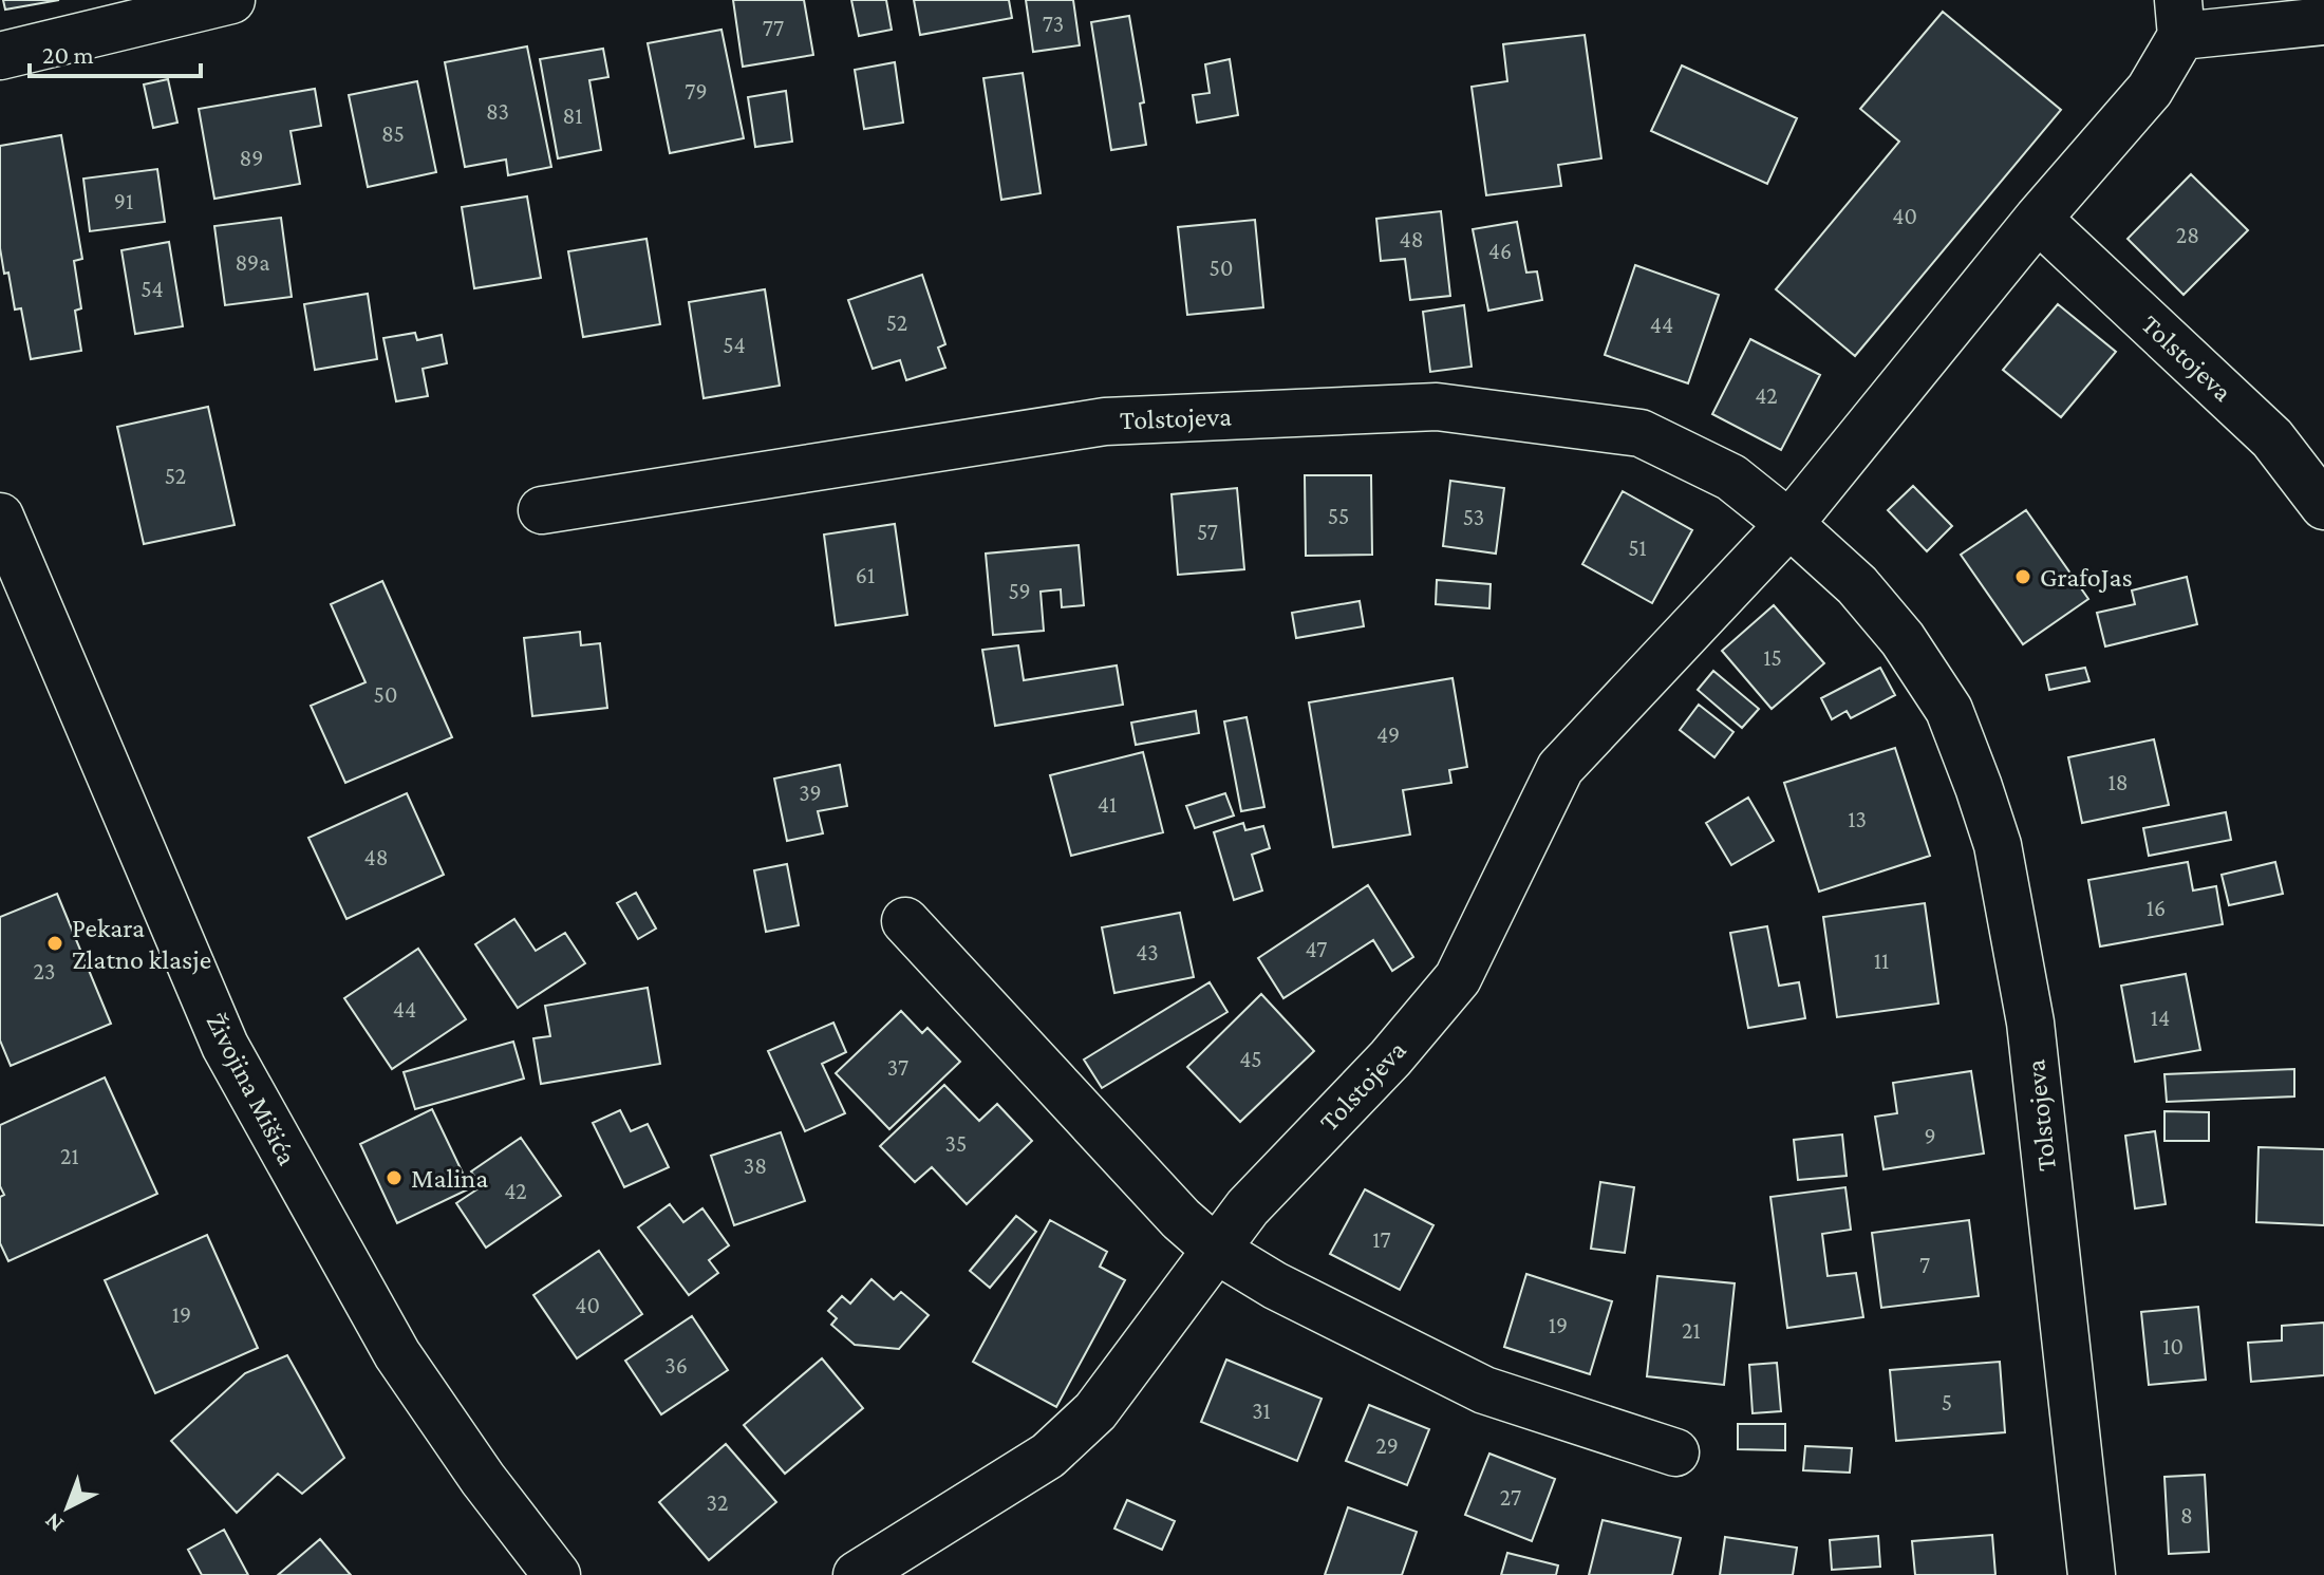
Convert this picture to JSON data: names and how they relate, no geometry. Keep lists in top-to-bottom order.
{
  "streets": {
    "street": ["Tolstojeva", "Živojina Mišića"]
  },
  "places": ["GrafoJas", "Pekara Zlatno klasje", "Malina"],
  "house_numbers": [
    "73",
    "77",
    "79",
    "83",
    "81",
    "85",
    "89",
    "91",
    "40",
    "28",
    "48",
    "46",
    "89a",
    "50",
    "54",
    "52",
    "44",
    "54",
    "42",
    "52",
    "55",
    "53",
    "57",
    "51",
    "61",
    "59",
    "15",
    "50",
    "49",
    "18",
    "39",
    "41",
    "13",
    "48",
    "16",
    "47",
    "43",
    "11",
    "23",
    "44",
    "14",
    "45",
    "37",
    "9",
    "35",
    "21",
    "38",
    "42",
    "17",
    "7",
    "40",
    "19",
    "19",
    "21",
    "10",
    "36",
    "5",
    "31",
    "29",
    "27",
    "32",
    "8"
  ],
  "scale_bar": "20 m",
  "north": "bottom left"
}
